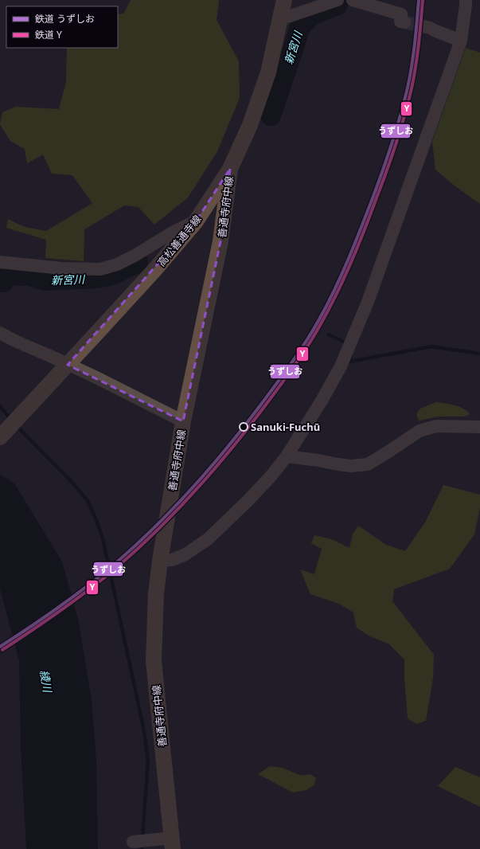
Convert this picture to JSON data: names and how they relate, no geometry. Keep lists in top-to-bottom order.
{
  "streets": {
    "main road": ["善通寺府中線", "高松善通寺線"]
  },
  "crossings": [
    ["善通寺府中線", "高松善通寺線"]
  ],
  "water": ["新宮川", "綾川"],
  "places": ["Sanuki-Fuchū"],
  "lines": ["rail line うずしお", "rail line Y"],
  "legend": ["鉄道 うずしお", "鉄道 Y"]
}
